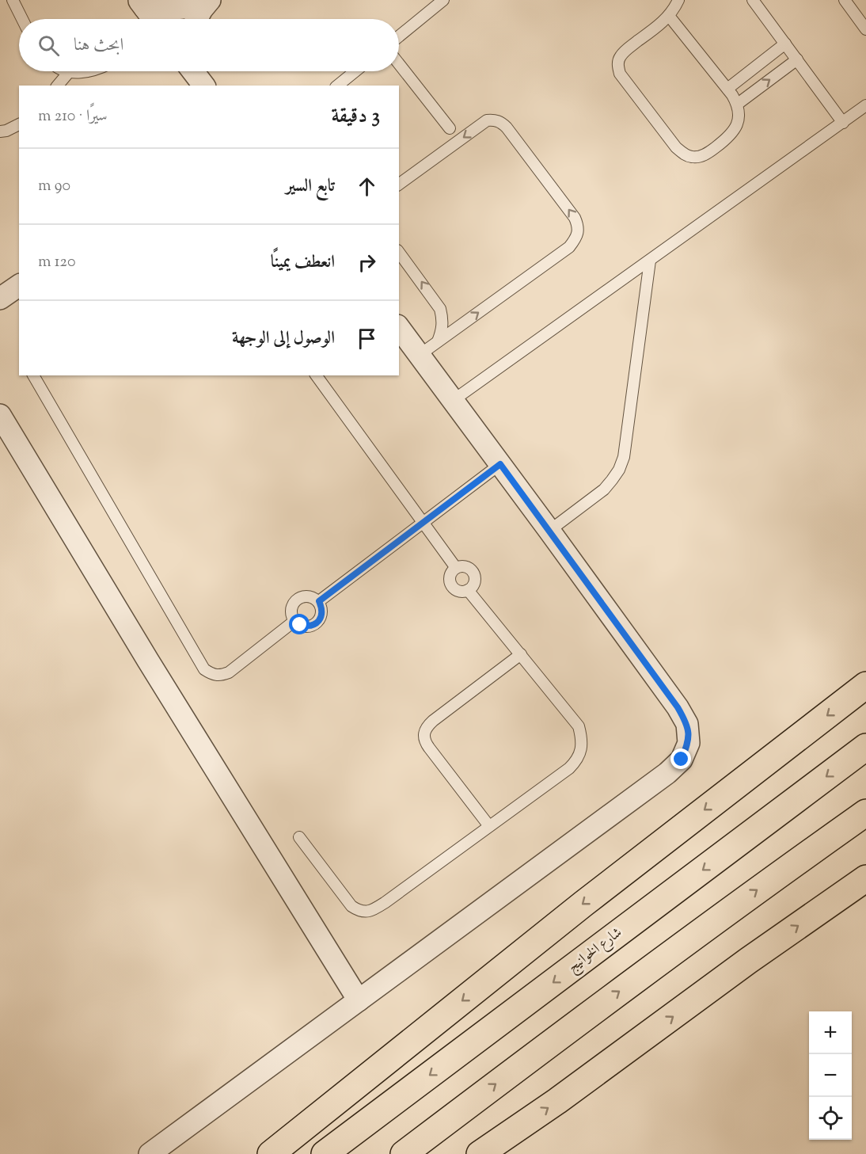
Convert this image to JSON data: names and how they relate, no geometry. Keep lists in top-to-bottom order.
{
  "streets": {
    "highway": ["شارع الخوانيج"]
  },
  "page": {
    "search": "ابحث هنا",
    "heading": ["3 دقيقة", "سيرًا · 210 m"],
    "list": [
      ["تابع السير", "90 m"],
      ["انعطف يمينًا", "120 m"],
      "الوصول إلى الوجهة"
    ],
    "map_buttons": ["+", "−"]
  }
}
